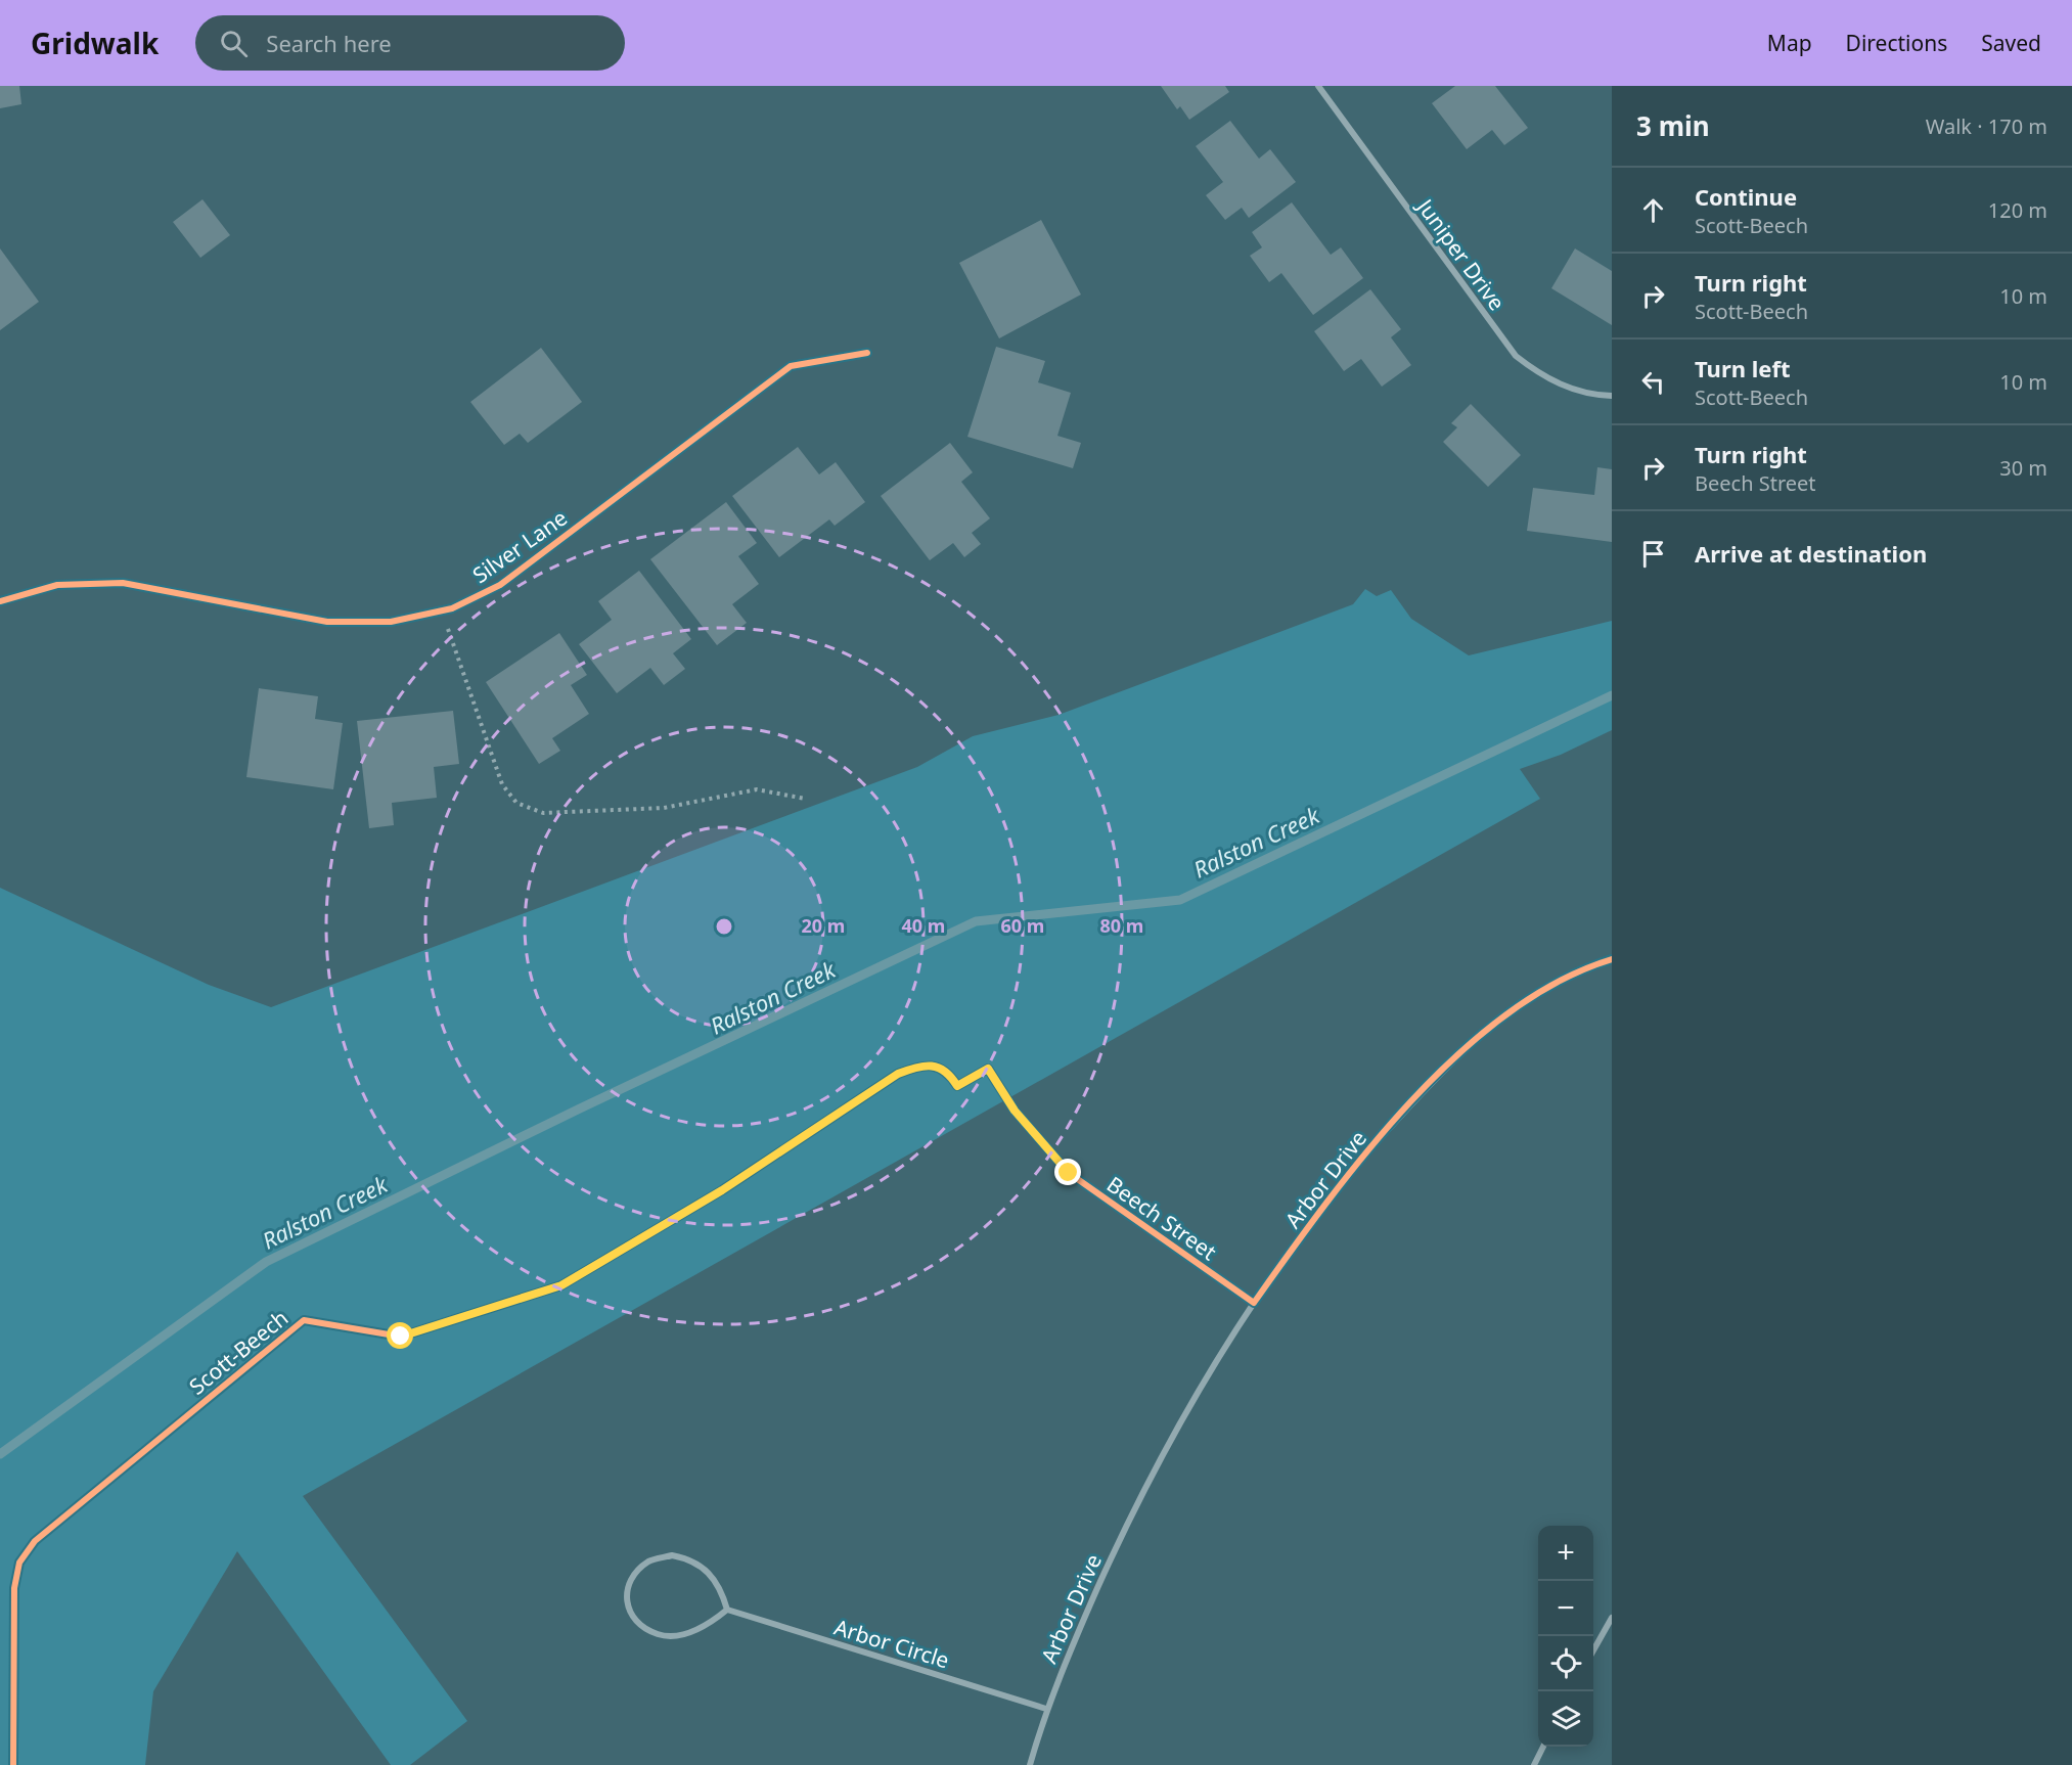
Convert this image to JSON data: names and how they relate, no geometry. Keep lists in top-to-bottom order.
{
  "streets": {
    "street": [
      "Juniper Drive",
      "Silver Lane",
      "Arbor Drive",
      "Beech Street",
      "Arbor Circle"
    ],
    "cycle path": ["Scott-Beech"]
  },
  "crossings": [
    ["Arbor Drive", "Beech Street"],
    ["Arbor Drive", "Arbor Circle"]
  ],
  "water": ["Ralston Creek"],
  "page": {
    "header": "Gridwalk",
    "search": "Search here",
    "nav": ["Map", "Directions", "Saved"],
    "heading": ["3 min", "Walk · 170 m"],
    "list": [
      ["Continue", "Scott-Beech", "120 m"],
      ["Turn right", "Scott-Beech", "10 m"],
      ["Turn left", "Scott-Beech", "10 m"],
      ["Turn right", "Beech Street", "30 m"],
      "Arrive at destination"
    ],
    "map_buttons": ["+", "−"]
  },
  "rings": [
    "20 m",
    "40 m",
    "60 m",
    "80 m"
  ]
}
